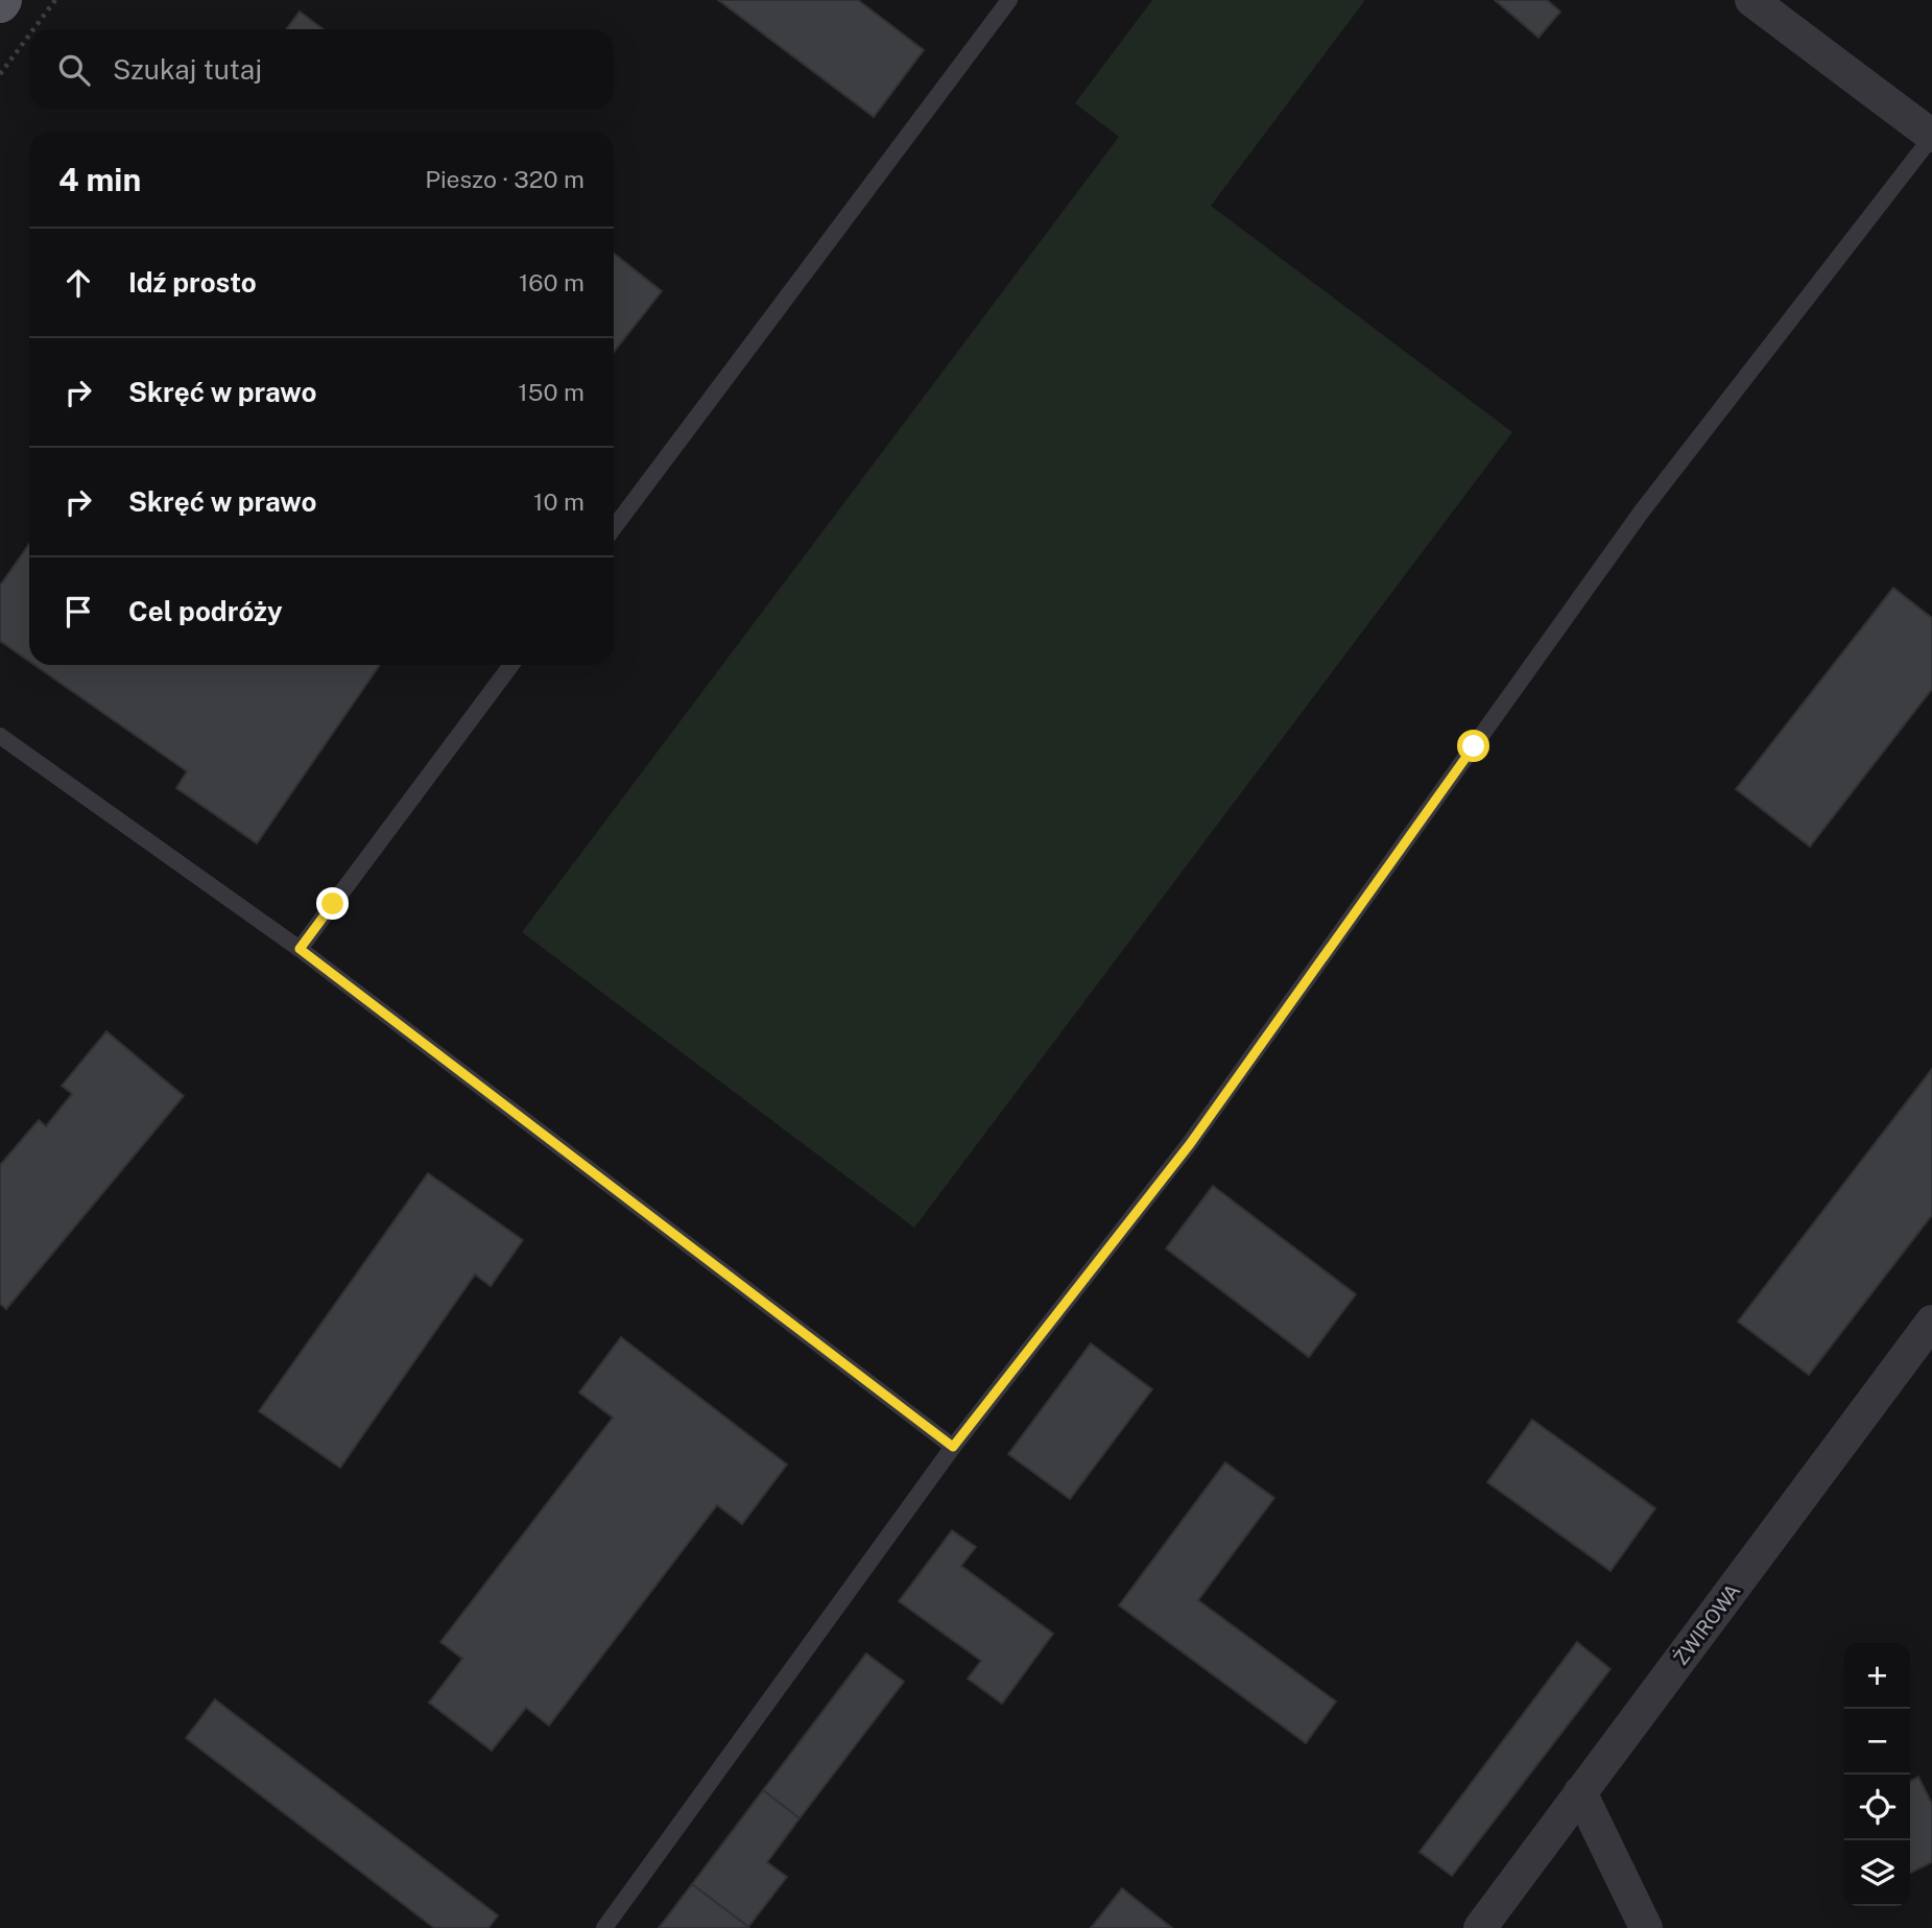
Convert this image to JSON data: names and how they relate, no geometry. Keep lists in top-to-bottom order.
{
  "streets": {
    "street": ["ŻWIROWA"]
  },
  "page": {
    "search": "Szukaj tutaj",
    "heading": ["4 min", "Pieszo · 320 m"],
    "list": [
      ["Idź prosto", "160 m"],
      ["Skręć w prawo", "150 m"],
      ["Skręć w prawo", "10 m"],
      "Cel podróży"
    ],
    "map_buttons": ["+", "−"]
  }
}
